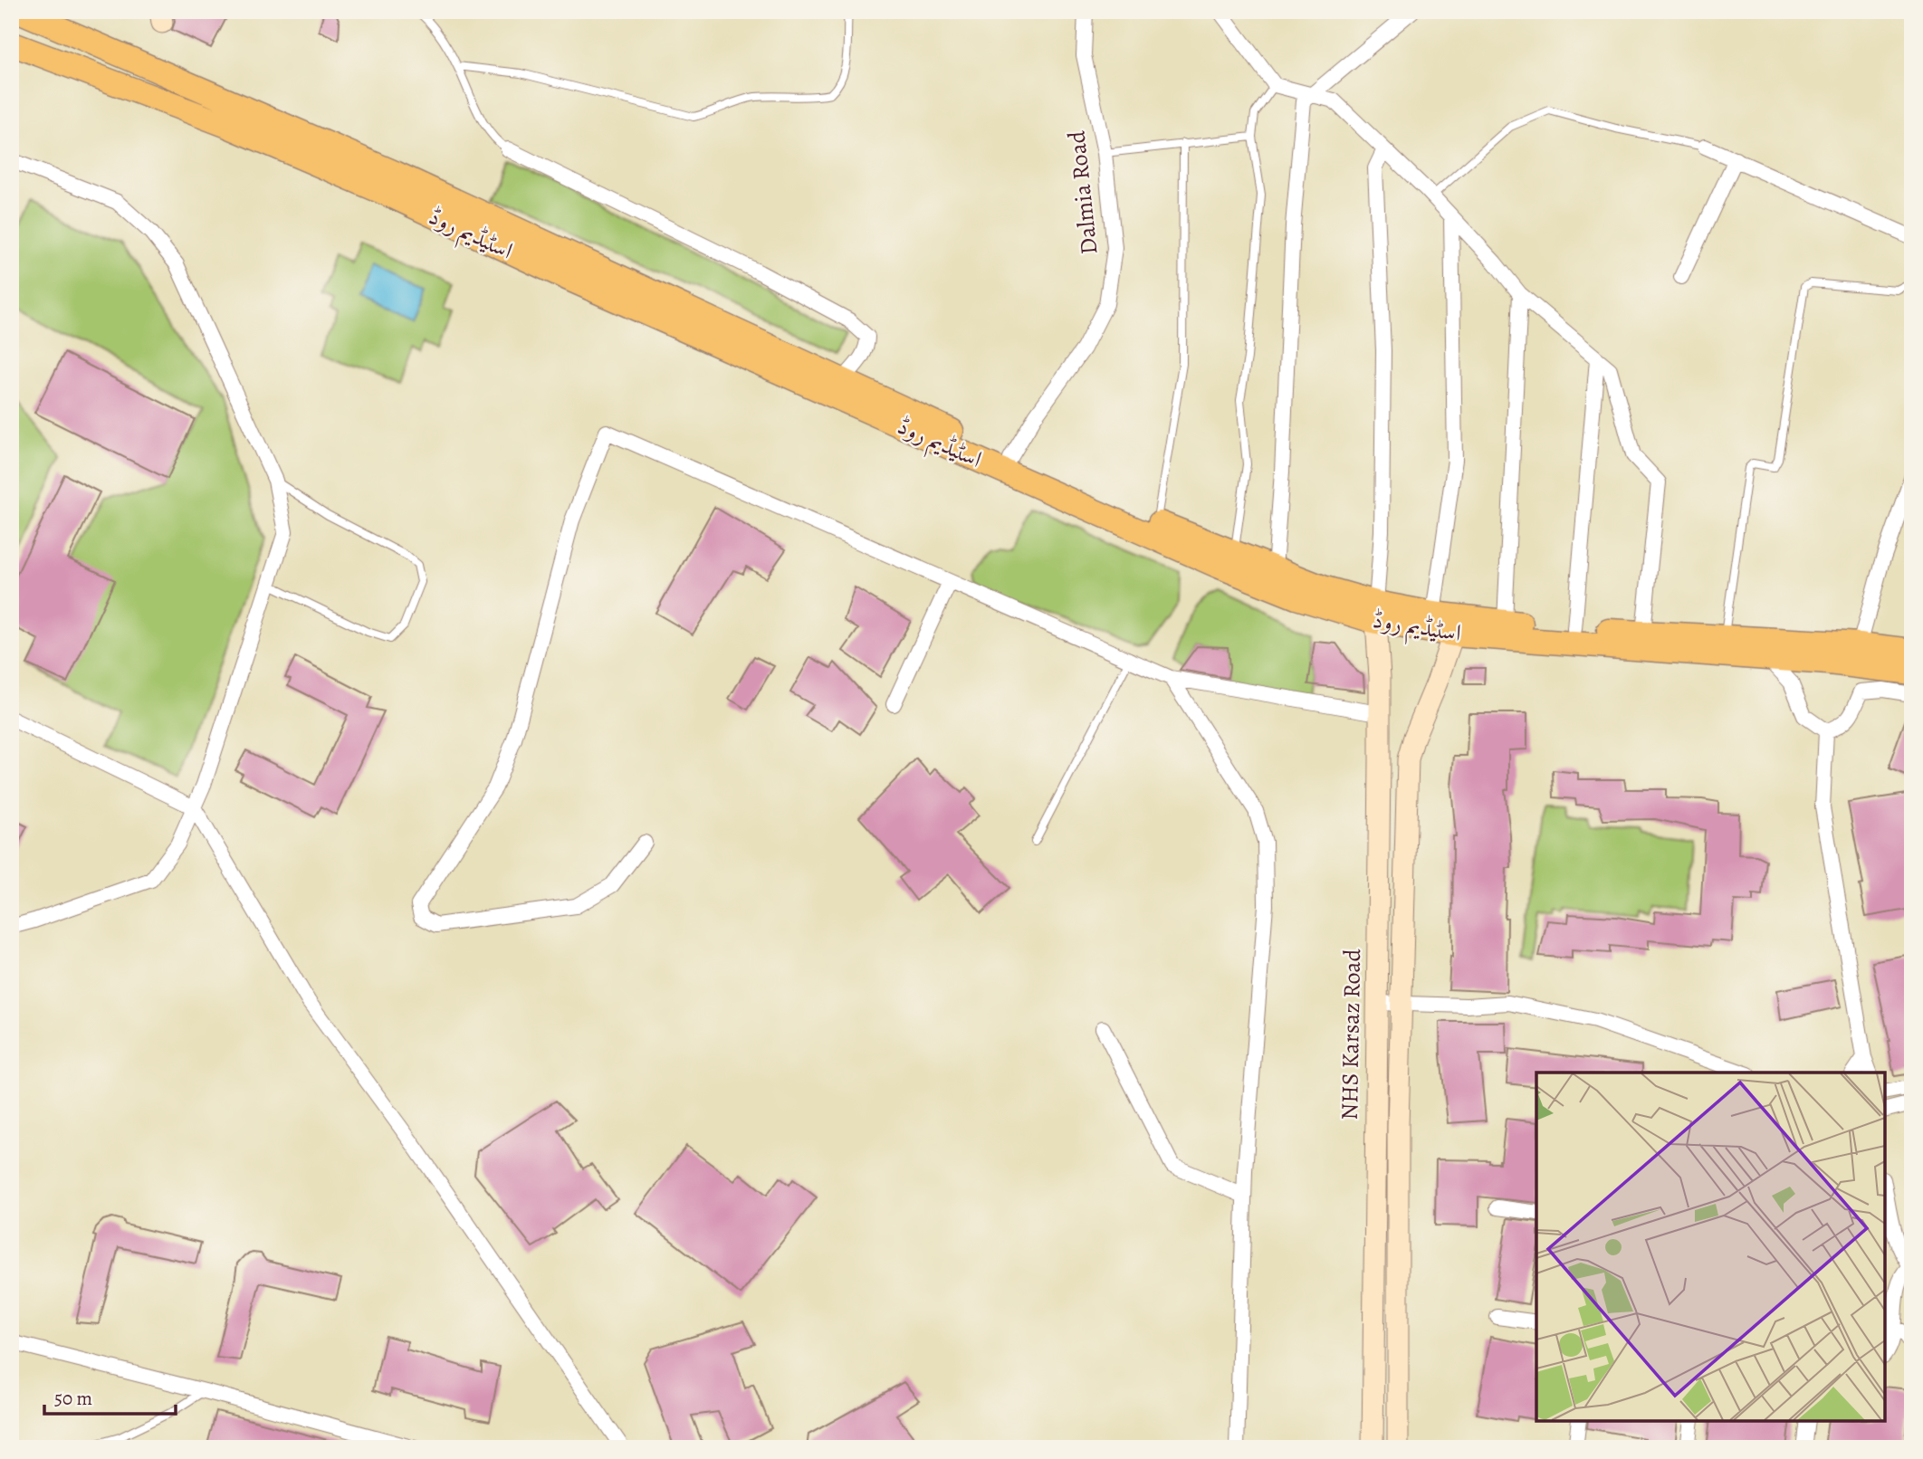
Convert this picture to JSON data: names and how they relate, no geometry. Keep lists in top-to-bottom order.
{
  "streets": {
    "main road": ["اسٹیڈیم روڈ"],
    "street": ["Dalmia Road", "NHS Karsaz Road"]
  },
  "crossings": [
    ["Dalmia Road", "اسٹیڈیم روڈ"],
    ["اسٹیڈیم روڈ", "NHS Karsaz Road"]
  ],
  "scale_bar": "50 m"
}
